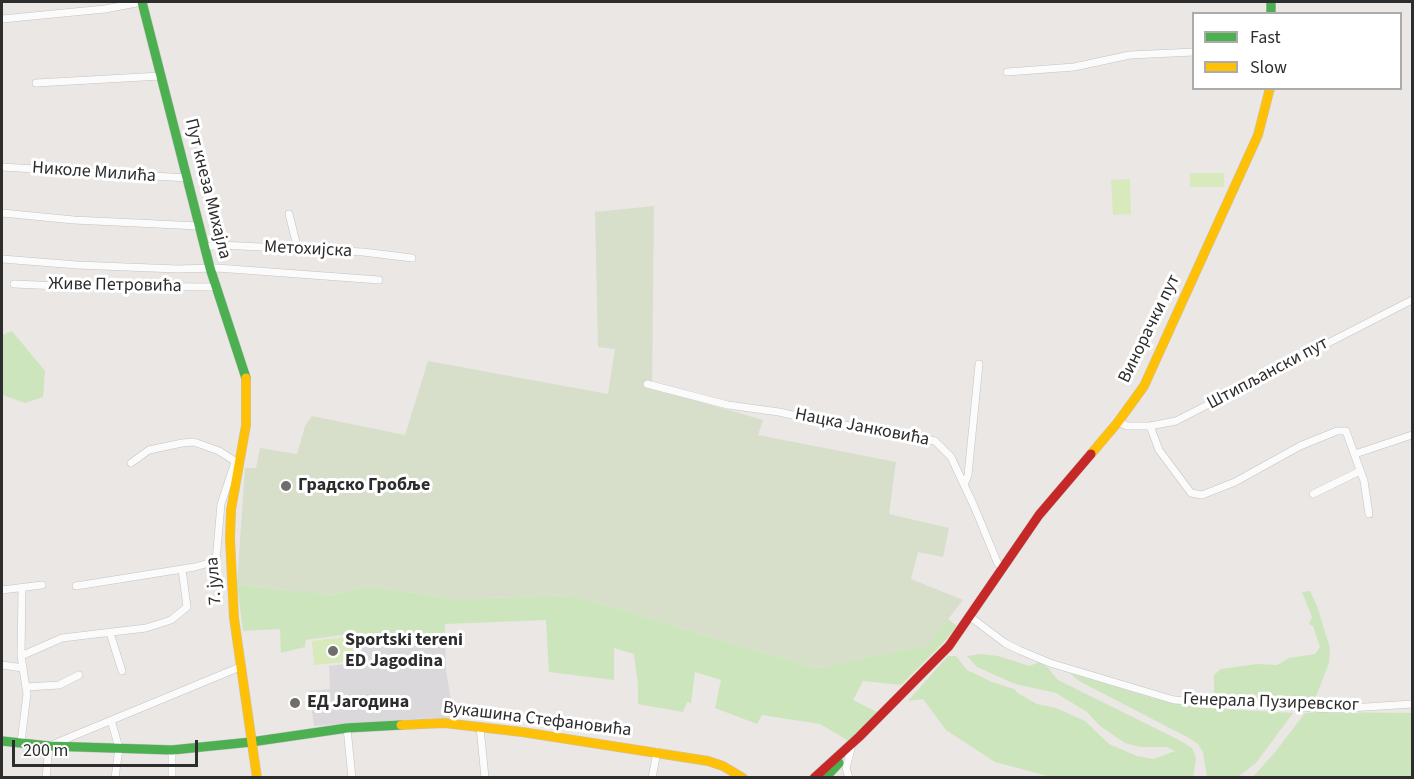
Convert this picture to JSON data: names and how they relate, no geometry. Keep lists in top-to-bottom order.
{
  "streets": {
    "street": [
      "Николе Милића",
      "Пут кнеза Михајла",
      "Метохијска",
      "Живе Петровића",
      "Винорачки пут",
      "Штипљански пут",
      "Нацка Јанковића",
      "7. јула",
      "Генерала Пузиревског",
      "Вукашина Стефановића"
    ]
  },
  "crossings": [
    ["Николе Милића", "Пут кнеза Михајла"],
    ["Пут кнеза Михајла", "Метохијска"],
    ["Пут кнеза Михајла", "Живе Петровића"],
    ["Пут кнеза Михајла", "7. јула"],
    ["Винорачки пут", "Штипљански пут"],
    ["Винорачки пут", "Нацка Јанковића"],
    ["Винорачки пут", "Генерала Пузиревског"],
    ["7. јула", "Вукашина Стефановића"]
  ],
  "places": ["Градско Гробље", "Sportski tereni ED Jagodina", "ЕД Јагодина"],
  "legend": ["Fast", "Slow"],
  "scale_bar": "200 m"
}
